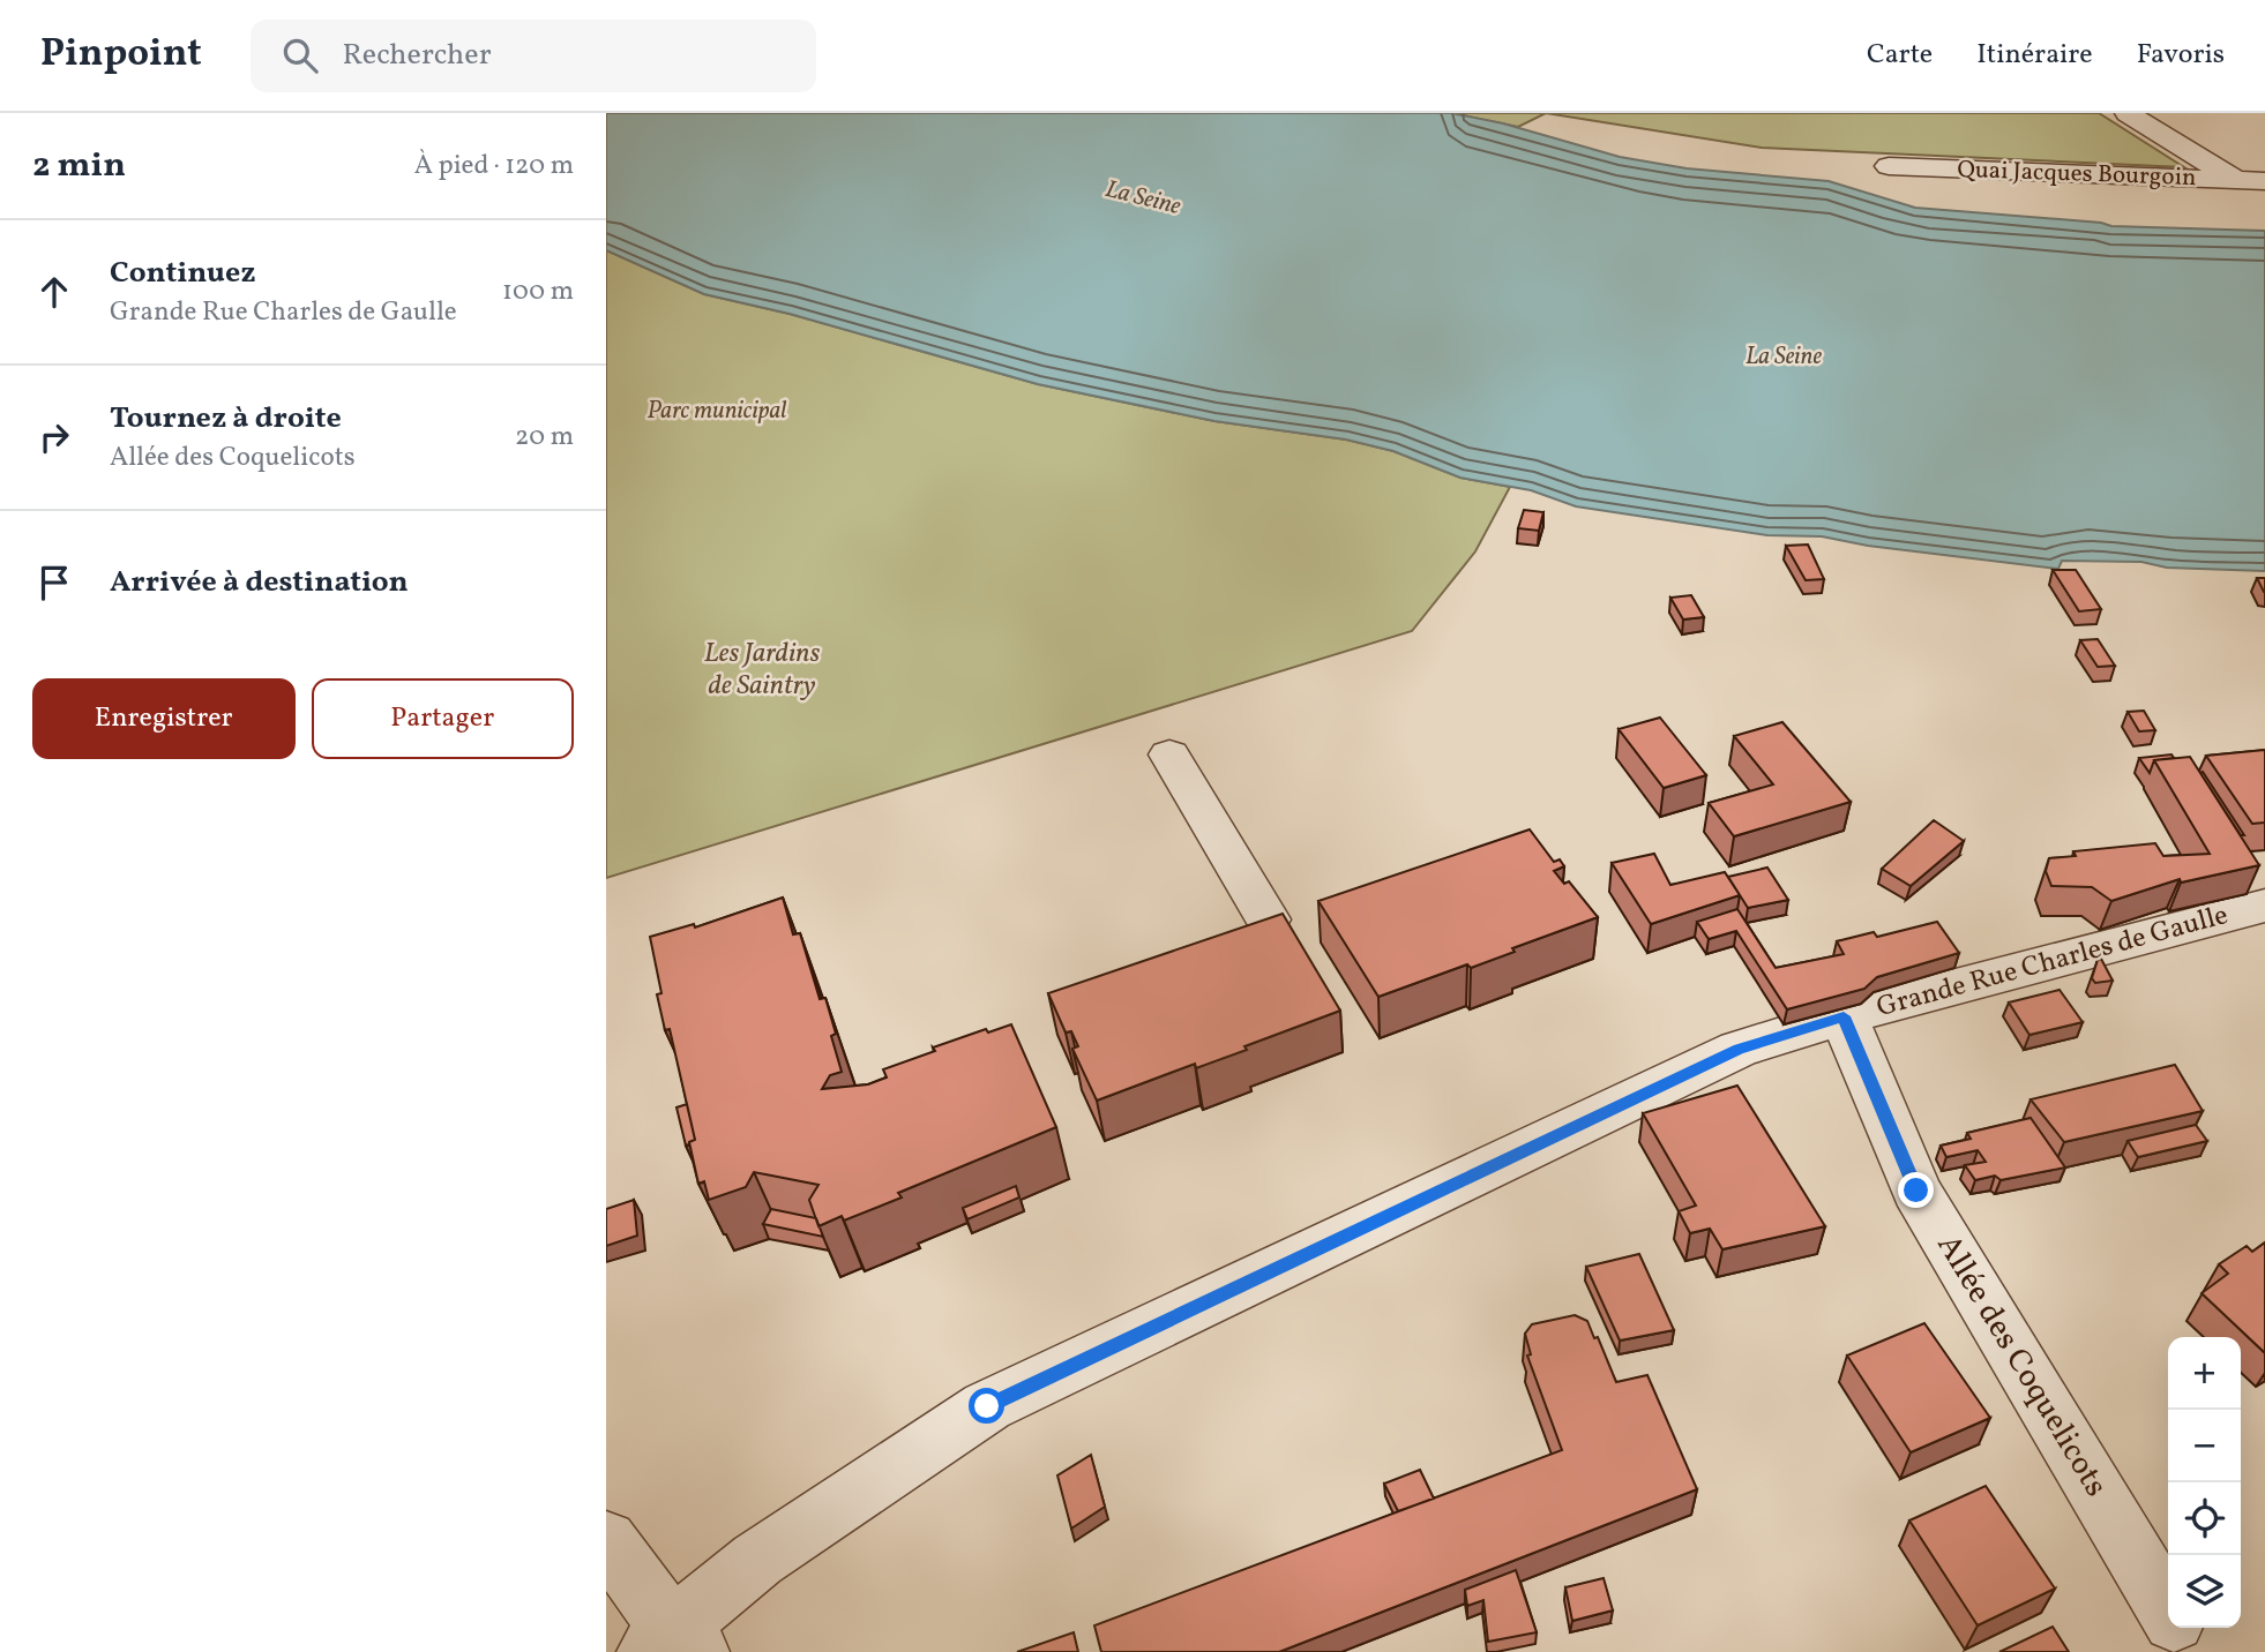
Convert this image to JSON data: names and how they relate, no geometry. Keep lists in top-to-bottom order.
{
  "streets": {
    "street": ["Quai Jacques Bourgoin", "Grande Rue Charles de Gaulle", "Allée des Coquelicots"]
  },
  "crossings": [
    ["Grande Rue Charles de Gaulle", "Allée des Coquelicots"]
  ],
  "water": ["La Seine"],
  "parks": ["Parc municipal", "Les Jardins de Saintry"],
  "page": {
    "header": "Pinpoint",
    "search": "Rechercher",
    "nav": ["Carte", "Itinéraire", "Favoris"],
    "heading": ["2 min", "À pied · 120 m"],
    "list": [
      ["Continuez", "Grande Rue Charles de Gaulle", "100 m"],
      ["Tournez à droite", "Allée des Coquelicots", "20 m"],
      "Arrivée à destination"
    ],
    "buttons": ["Enregistrer", "Partager"],
    "map_buttons": ["+", "−"]
  }
}
